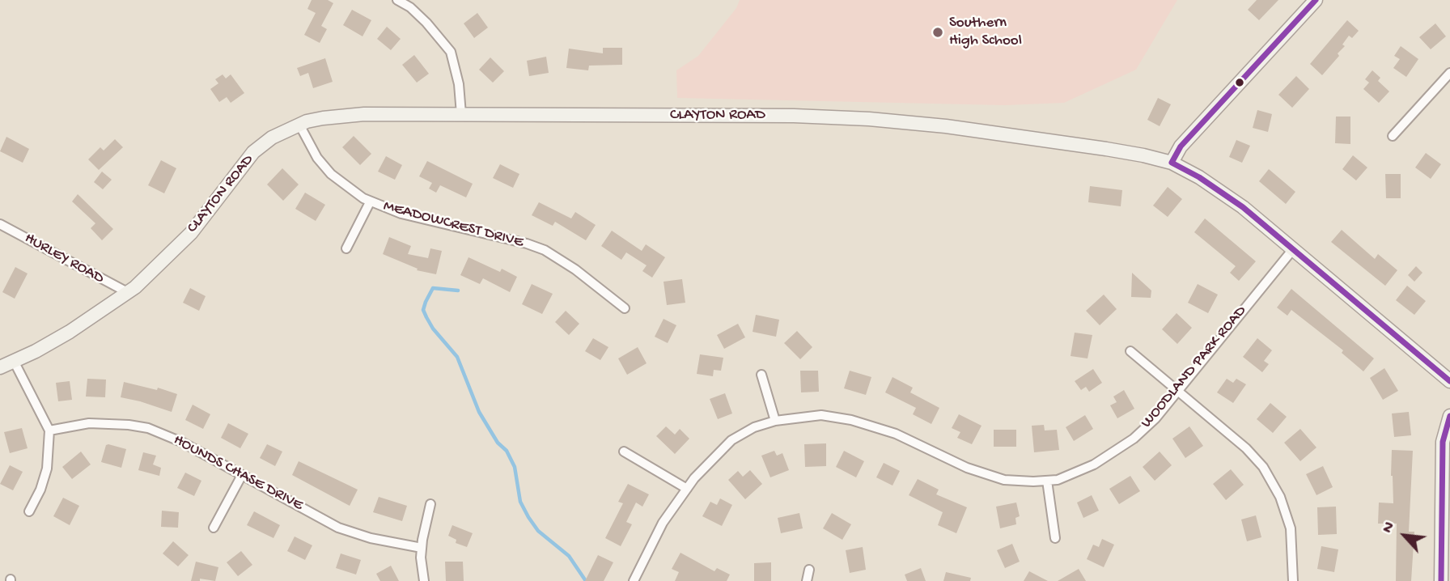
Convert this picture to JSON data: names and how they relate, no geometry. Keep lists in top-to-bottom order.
{
  "streets": {
    "street": [
      "CLAYTON ROAD",
      "MEADOWCREST DRIVE",
      "HURLEY ROAD",
      "WOODLAND PARK ROAD",
      "HOUNDS CHASE DRIVE"
    ]
  },
  "crossings": [
    ["CLAYTON ROAD", "MEADOWCREST DRIVE"],
    ["CLAYTON ROAD", "HURLEY ROAD"],
    ["CLAYTON ROAD", "WOODLAND PARK ROAD"]
  ],
  "places": ["Southern High School"],
  "north": "top left"
}
